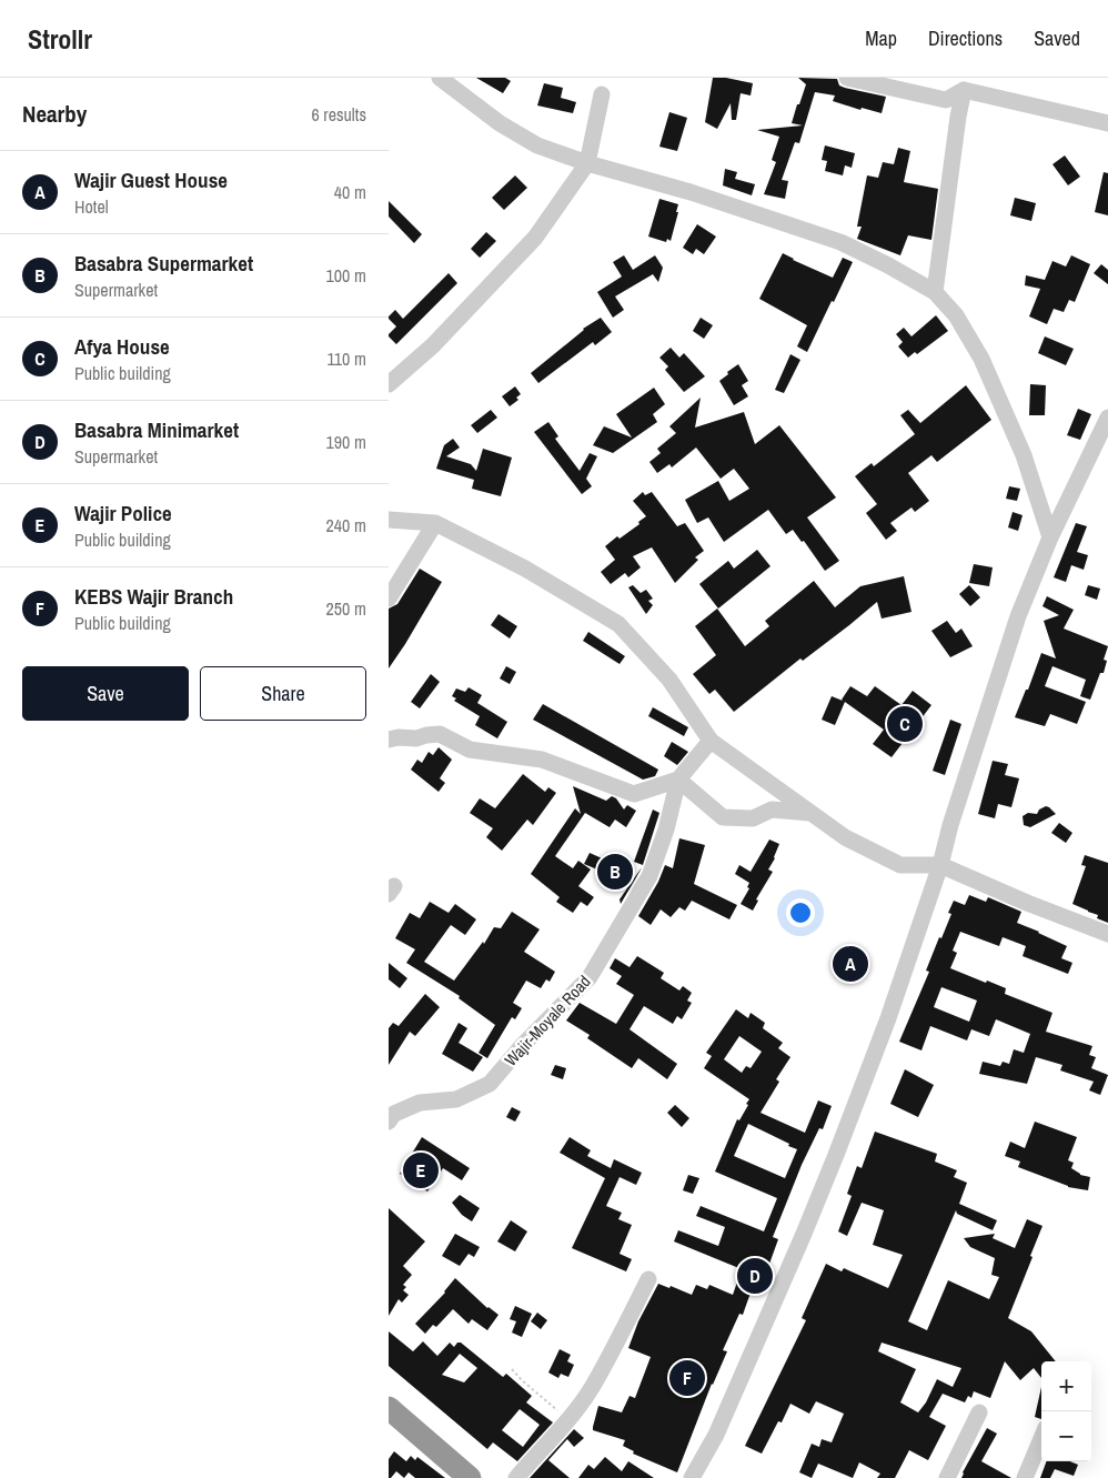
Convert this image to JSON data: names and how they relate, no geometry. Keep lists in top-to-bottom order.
{
  "streets": {
    "street": ["Wajir-Moyale Road"]
  },
  "page": {
    "header": "Strollr",
    "nav": ["Map", "Directions", "Saved"],
    "heading": ["Nearby", "6 results"],
    "list": [
      {
        "mark": "A",
        "name": "Wajir Guest House",
        "note": "Hotel",
        "value": "40 m"
      },
      {
        "mark": "B",
        "name": "Basabra Supermarket",
        "note": "Supermarket",
        "value": "100 m"
      },
      {
        "mark": "C",
        "name": "Afya House",
        "note": "Public building",
        "value": "110 m"
      },
      {
        "mark": "D",
        "name": "Basabra Minimarket",
        "note": "Supermarket",
        "value": "190 m"
      },
      {
        "mark": "E",
        "name": "Wajir Police",
        "note": "Public building",
        "value": "240 m"
      },
      {
        "mark": "F",
        "name": "KEBS Wajir Branch",
        "note": "Public building",
        "value": "250 m"
      }
    ],
    "buttons": ["Save", "Share"],
    "pins": [
      "C",
      "B",
      "A",
      "E",
      "D",
      "F"
    ],
    "map_buttons": ["+", "−"]
  }
}
